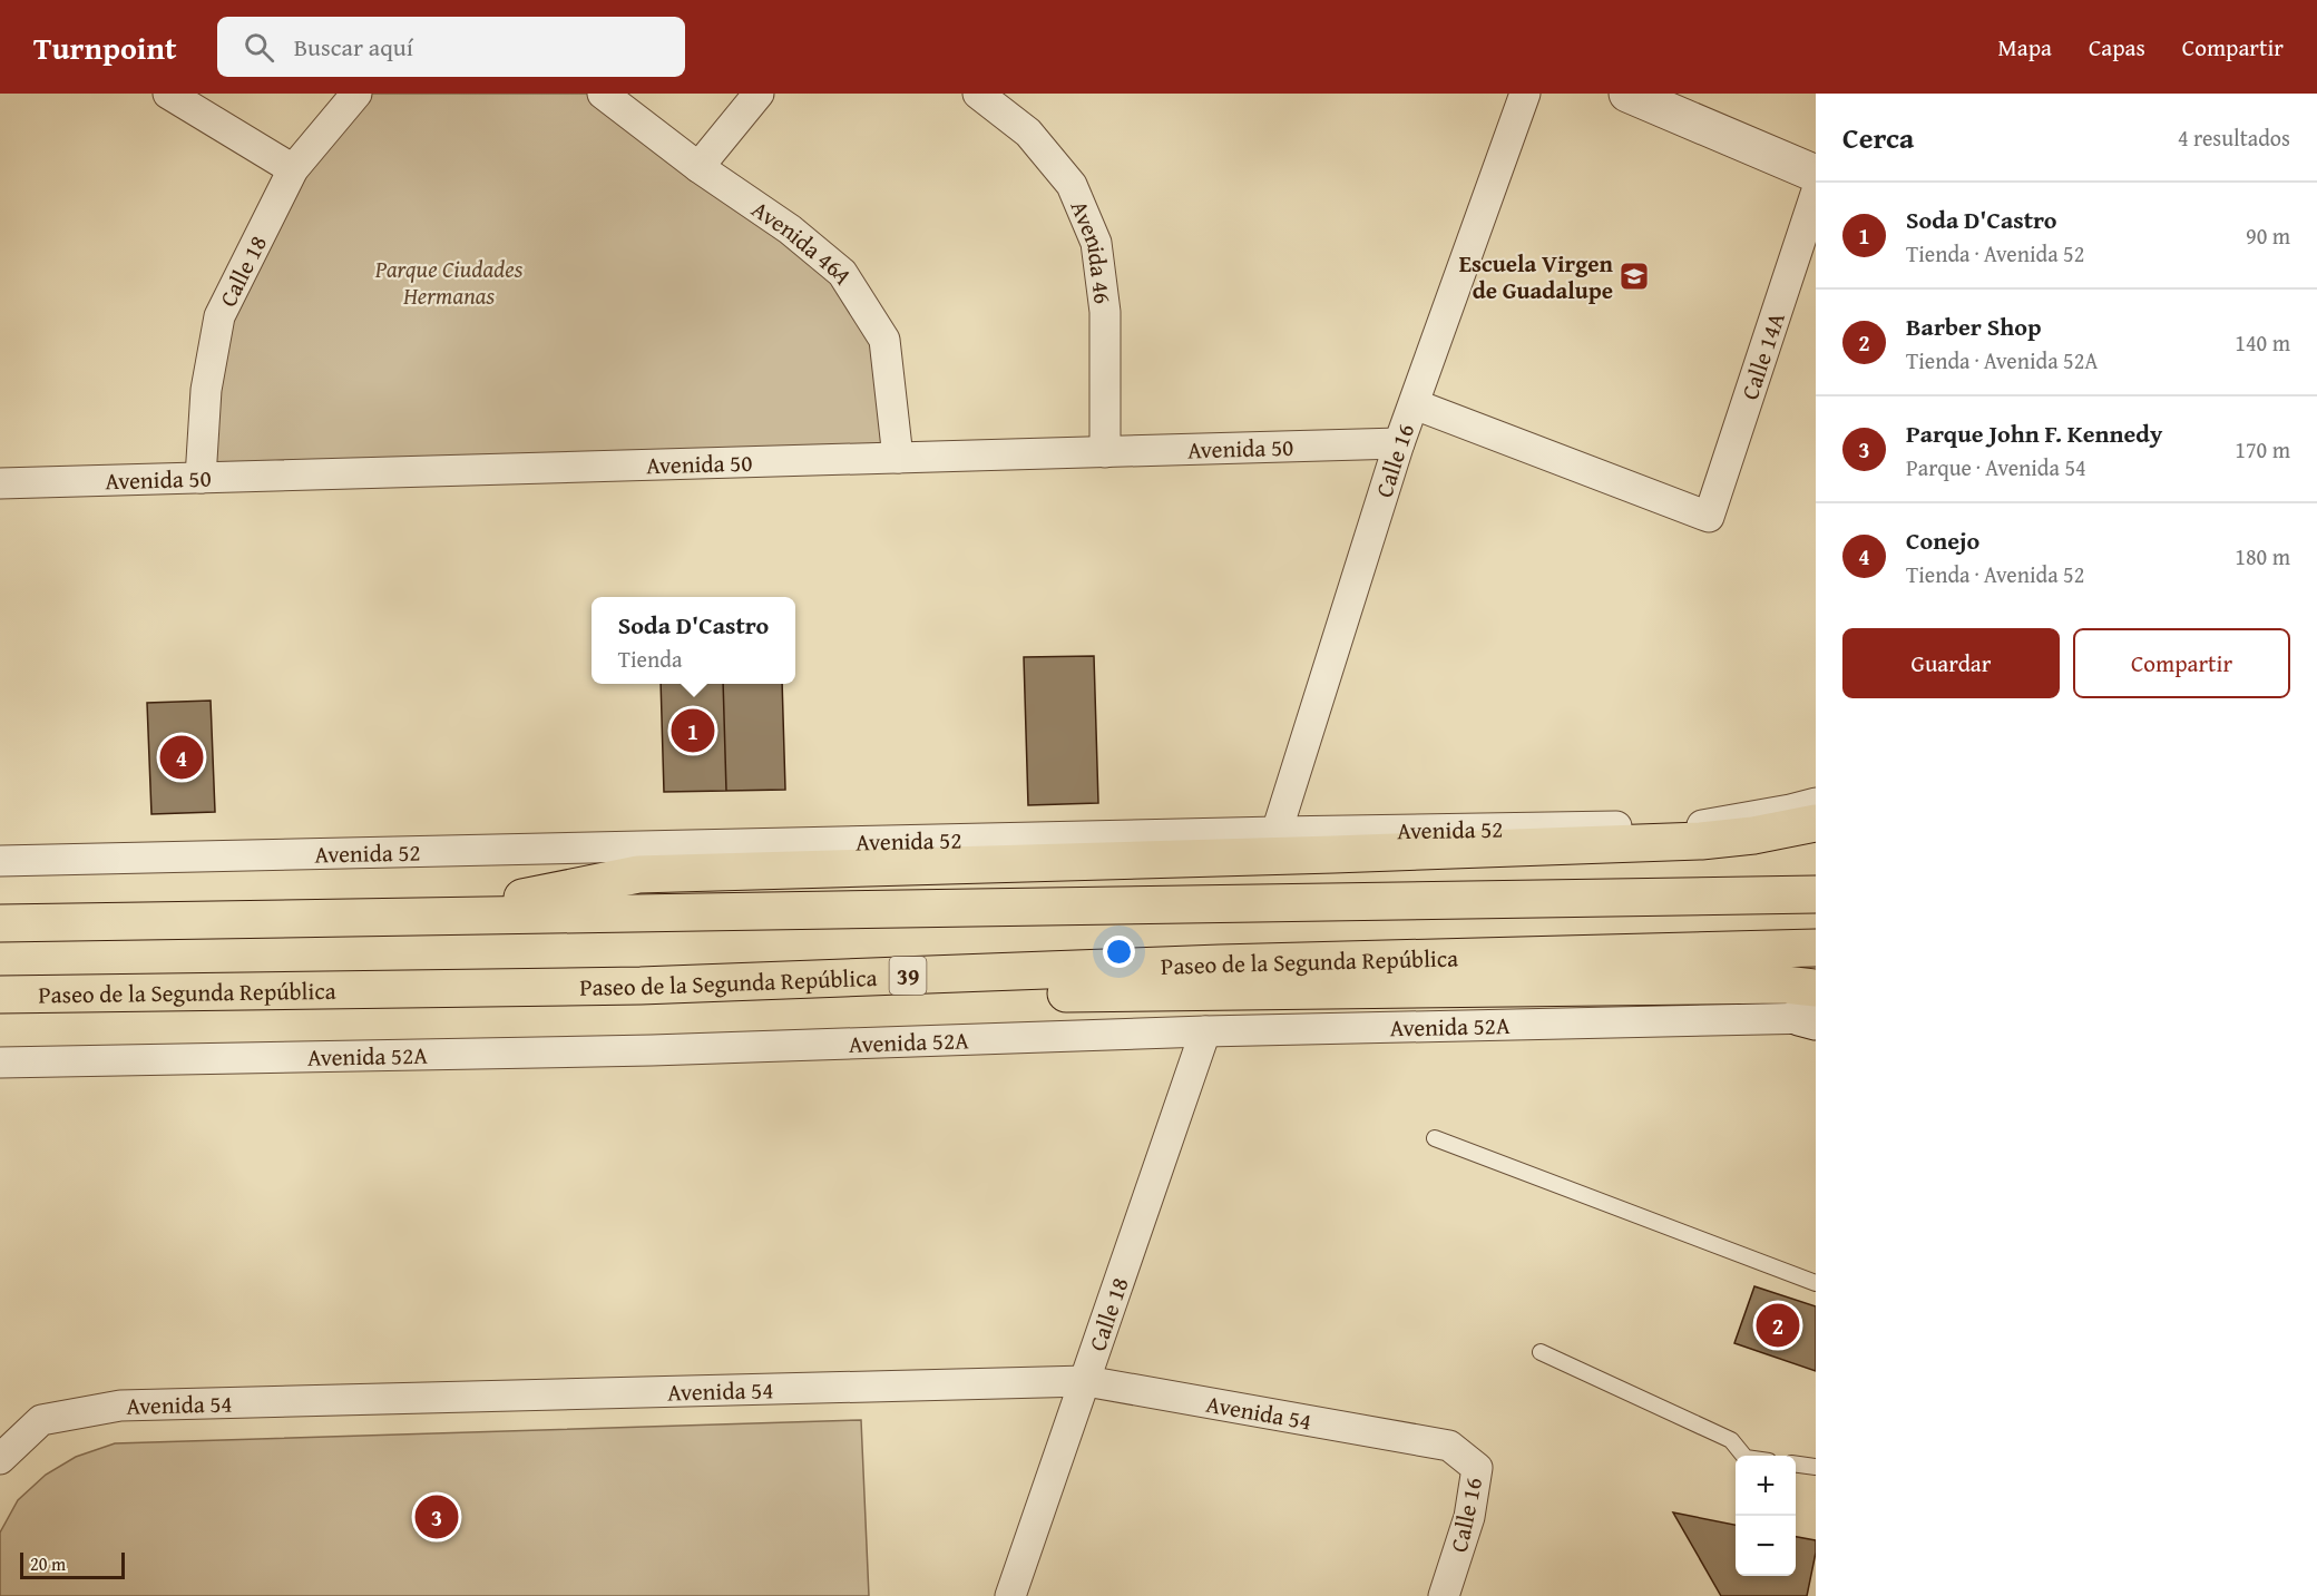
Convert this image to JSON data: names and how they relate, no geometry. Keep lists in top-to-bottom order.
{
  "streets": {
    "highway": ["Paseo de la Segunda República", "39"],
    "street": [
      "Avenida 46A",
      "Avenida 46",
      "Calle 18",
      "Calle 14A",
      "Avenida 50",
      "Calle 16",
      "Avenida 52",
      "Avenida 52A",
      "Avenida 54"
    ]
  },
  "crossings": [
    ["Avenida 46A", "Avenida 50"],
    ["Avenida 46", "Avenida 50"],
    ["Calle 18", "Avenida 50"],
    ["Calle 18", "Avenida 52A"],
    ["Calle 18", "Avenida 54"],
    ["Calle 14A", "Calle 16"],
    ["Avenida 50", "Calle 16"],
    ["Calle 16", "Avenida 52"],
    ["Calle 16", "Avenida 54"]
  ],
  "parks": ["Parque Ciudades Hermanas"],
  "places": {
    "school or university": ["Escuela Virgen de Guadalupe"]
  },
  "scale_bar": "20 m",
  "page": {
    "header": "Turnpoint",
    "search": "Buscar aquí",
    "nav": ["Mapa", "Capas", "Compartir"],
    "heading": ["Cerca", "4 resultados"],
    "list": [
      {
        "mark": "1",
        "name": "Soda D'Castro",
        "note": "Tienda · Avenida 52",
        "value": "90 m"
      },
      {
        "mark": "2",
        "name": "Barber Shop",
        "note": "Tienda · Avenida 52A",
        "value": "140 m"
      },
      {
        "mark": "3",
        "name": "Parque John F. Kennedy",
        "note": "Parque · Avenida 54",
        "value": "170 m"
      },
      {
        "mark": "4",
        "name": "Conejo",
        "note": "Tienda · Avenida 52",
        "value": "180 m"
      }
    ],
    "popup": ["Soda D'Castro", "Tienda"],
    "buttons": ["Guardar", "Compartir"],
    "pins": [
      "1",
      "4",
      "2",
      "3"
    ],
    "map_buttons": ["+", "−"],
    "scale": "20 m"
  }
}
